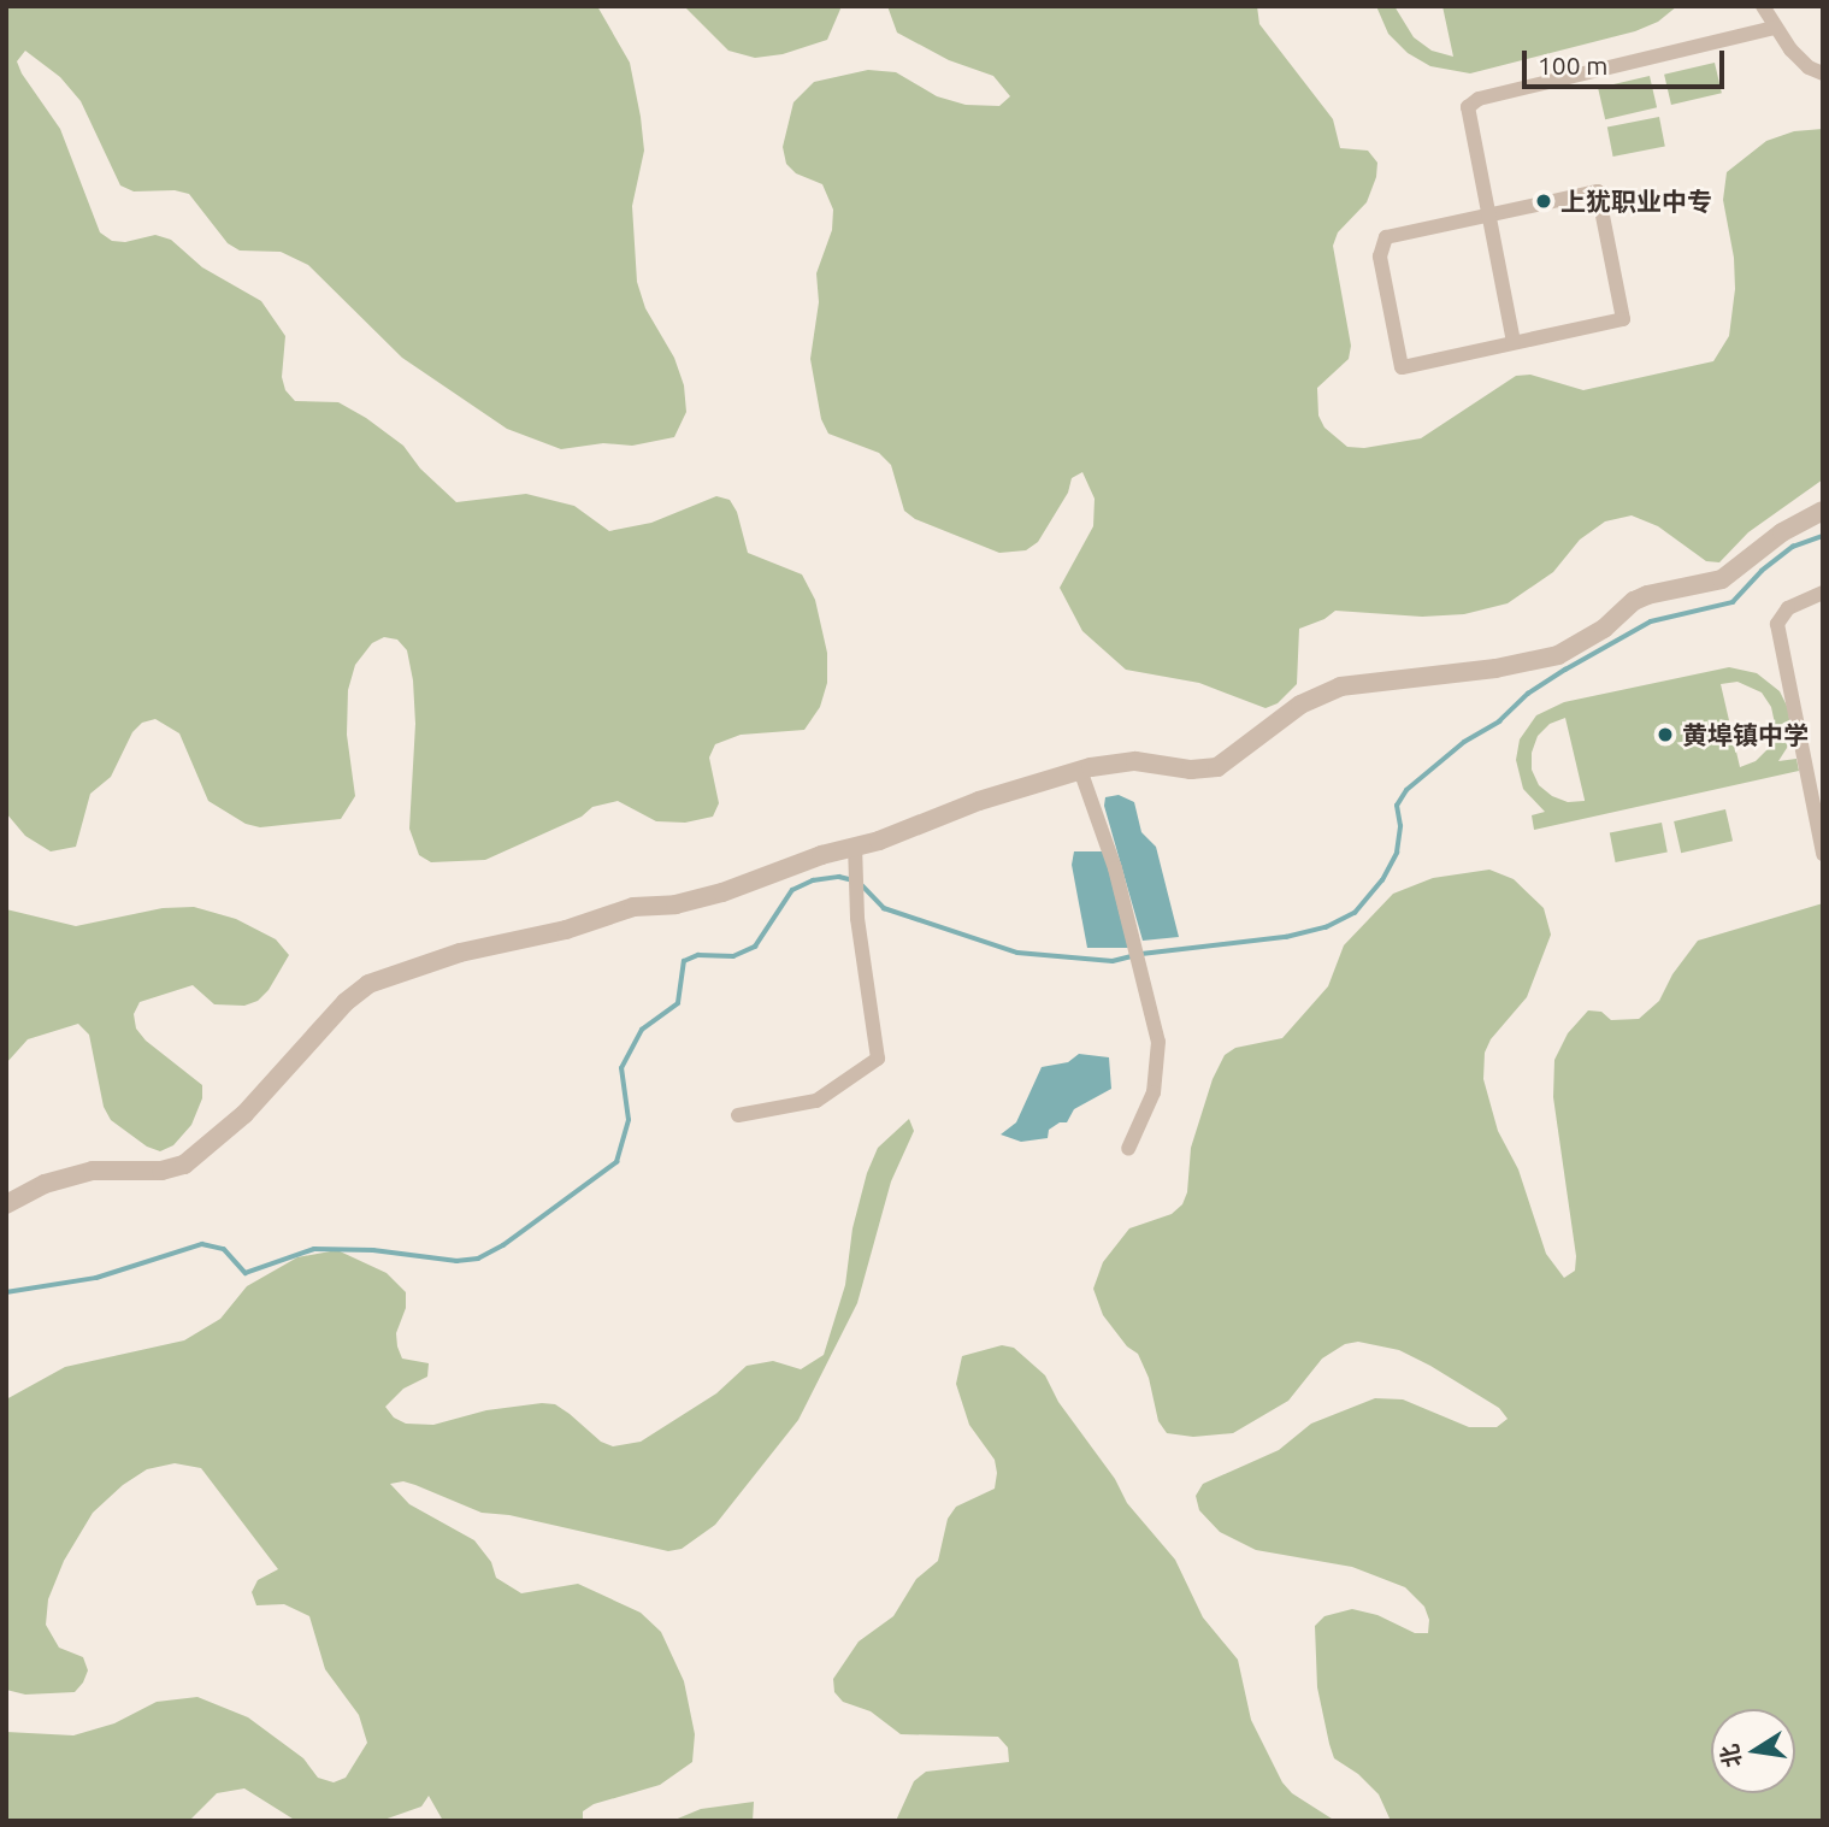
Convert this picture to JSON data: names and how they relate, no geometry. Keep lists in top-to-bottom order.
{
  "places": ["上犹职业中专", "黄埠镇中学"],
  "scale_bar": "100 m",
  "north": "left"
}
